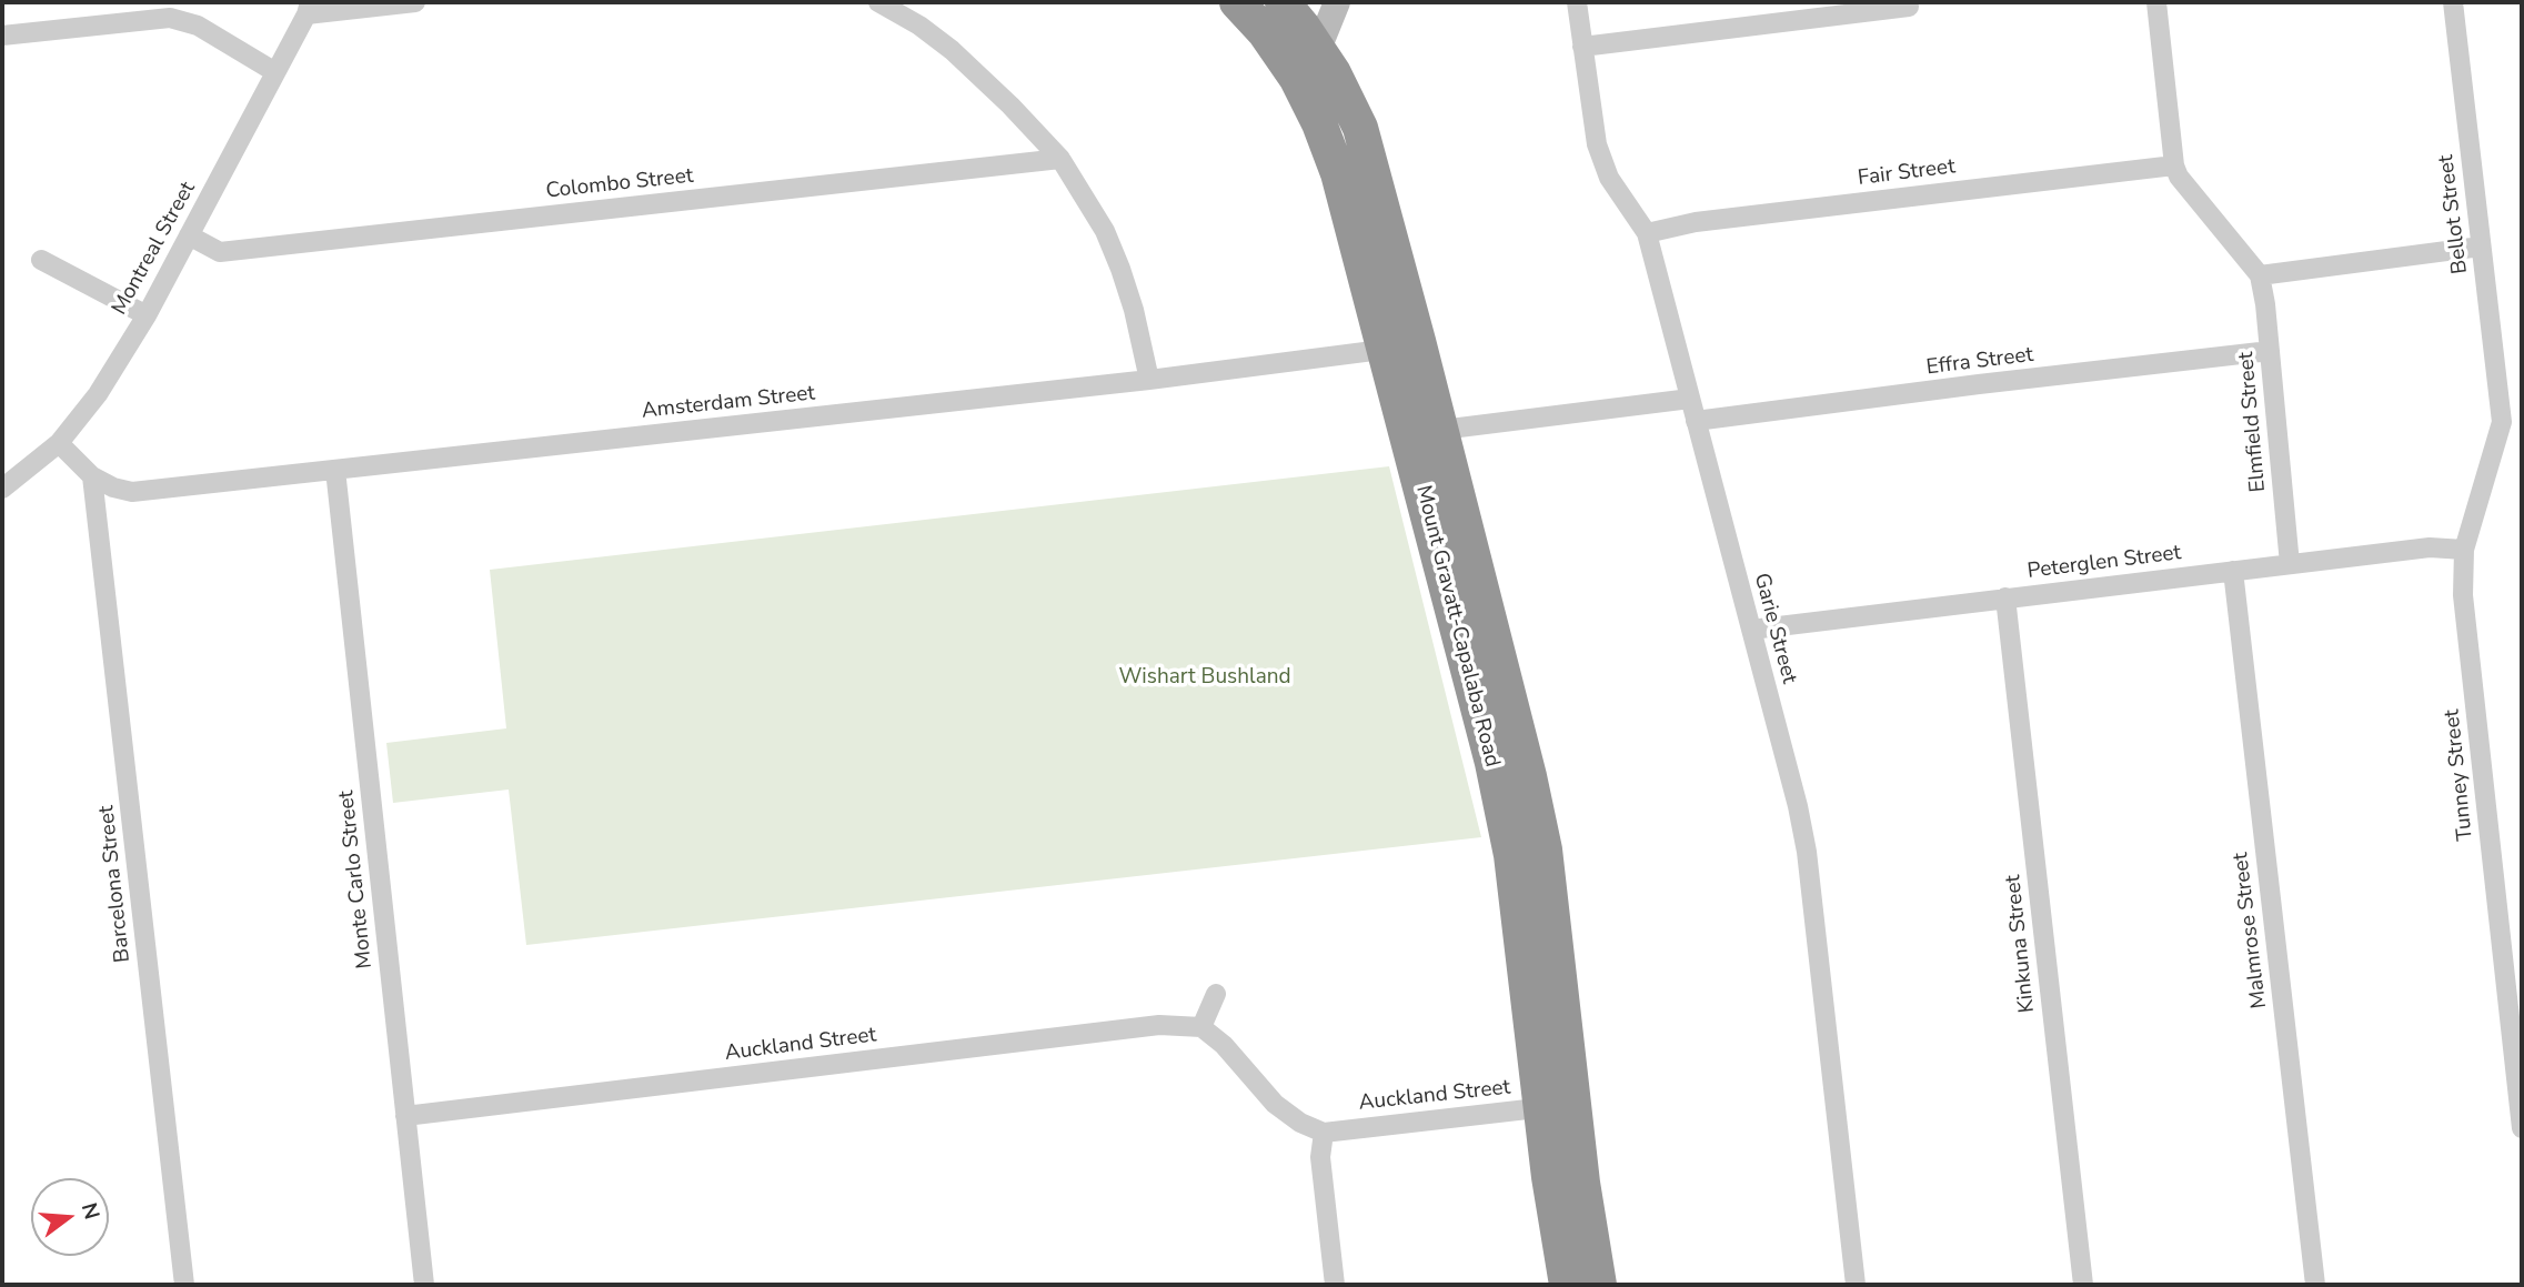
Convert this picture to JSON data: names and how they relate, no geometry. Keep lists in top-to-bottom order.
{
  "streets": {
    "highway": ["Mount Gravatt-Capalaba Road"],
    "street": [
      "Fair Street",
      "Colombo Street",
      "Bellot Street",
      "Montreal Street",
      "Effra Street",
      "Amsterdam Street",
      "Elmfield Street",
      "Peterglen Street",
      "Garie Street",
      "Tunney Street",
      "Monte Carlo Street",
      "Barcelona Street",
      "Malmrose Street",
      "Kinkuna Street",
      "Auckland Street"
    ]
  },
  "crossings": [
    ["Fair Street", "Garie Street"],
    ["Colombo Street", "Montreal Street"],
    ["Bellot Street", "Tunney Street"],
    ["Montreal Street", "Amsterdam Street"],
    ["Effra Street", "Elmfield Street"],
    ["Effra Street", "Garie Street"],
    ["Amsterdam Street", "Mount Gravatt-Capalaba Road"],
    ["Amsterdam Street", "Monte Carlo Street"],
    ["Amsterdam Street", "Barcelona Street"],
    ["Elmfield Street", "Peterglen Street"],
    ["Peterglen Street", "Garie Street"],
    ["Peterglen Street", "Tunney Street"],
    ["Peterglen Street", "Malmrose Street"],
    ["Peterglen Street", "Kinkuna Street"],
    ["Mount Gravatt-Capalaba Road", "Auckland Street"],
    ["Monte Carlo Street", "Auckland Street"]
  ],
  "parks": ["Wishart Bushland"],
  "north": "right"
}
